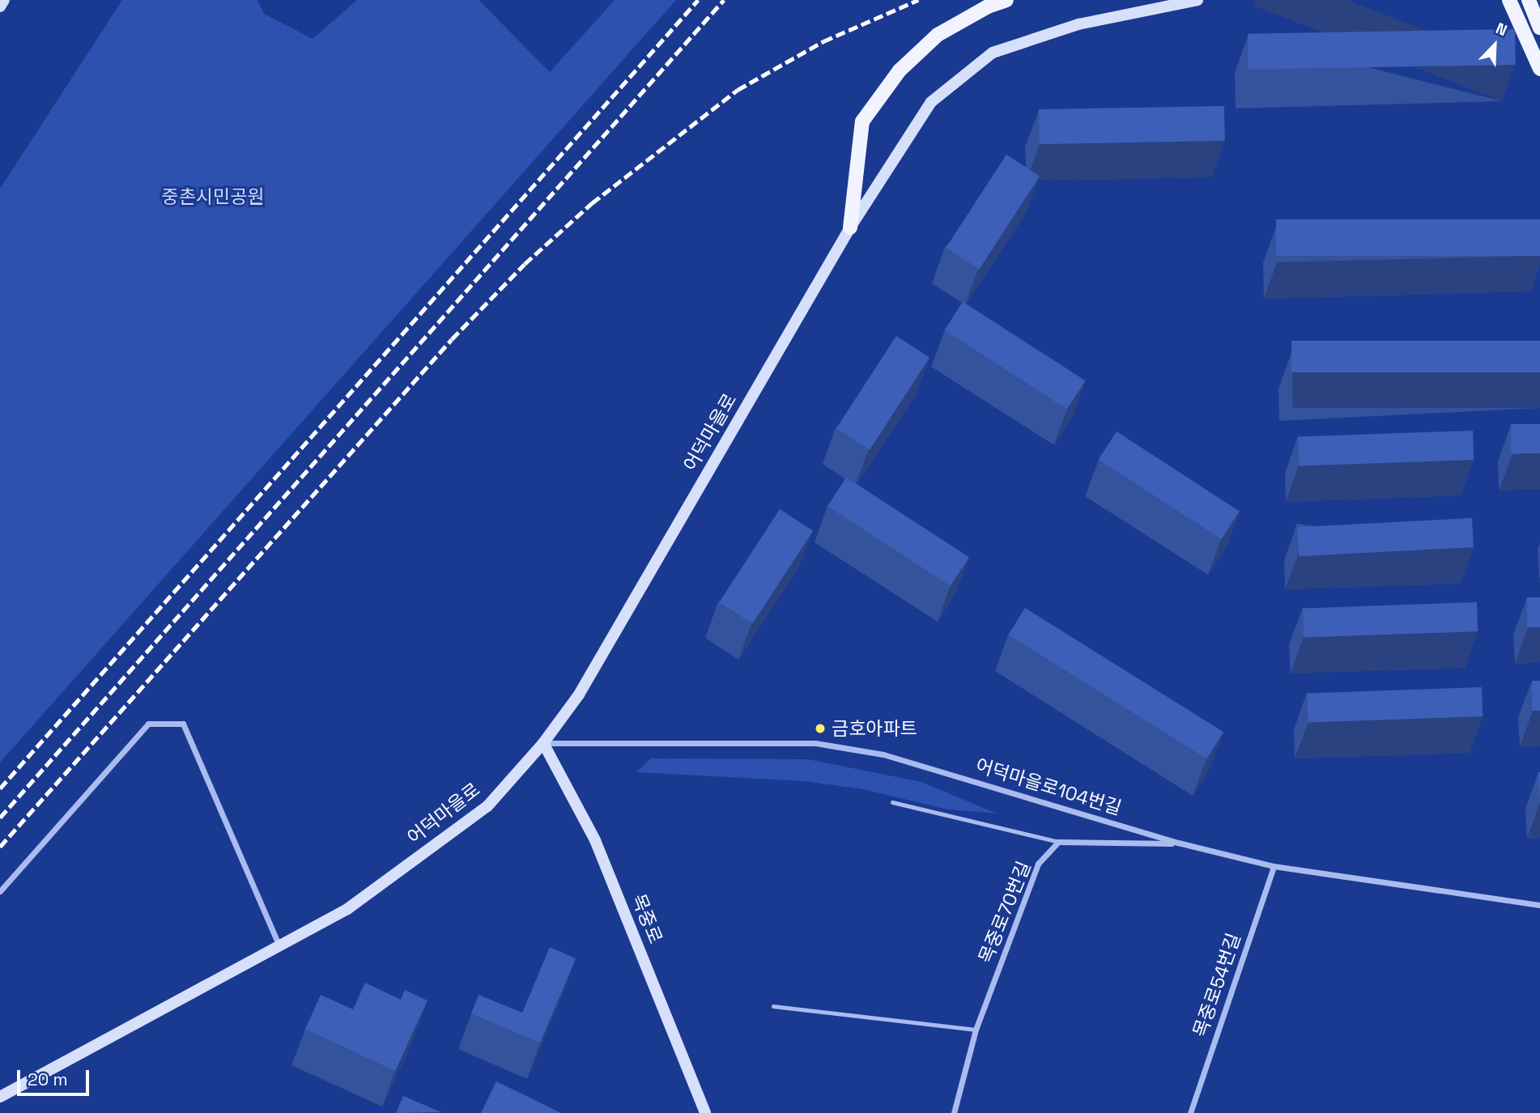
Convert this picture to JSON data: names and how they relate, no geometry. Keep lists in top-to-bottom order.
{
  "streets": {
    "main road": ["어덕마을로", "목중로"],
    "street": ["어덕마을로104번길", "목중로70번길", "목중로54번길"]
  },
  "crossings": [
    ["어덕마을로", "어덕마을로104번길"],
    ["어덕마을로", "목중로"],
    ["어덕마을로104번길", "목중로"],
    ["어덕마을로104번길", "목중로54번길"]
  ],
  "parks": ["중촌시민공원"],
  "places": ["금호아파트"],
  "scale_bar": "20 m",
  "north": "top right"
}
